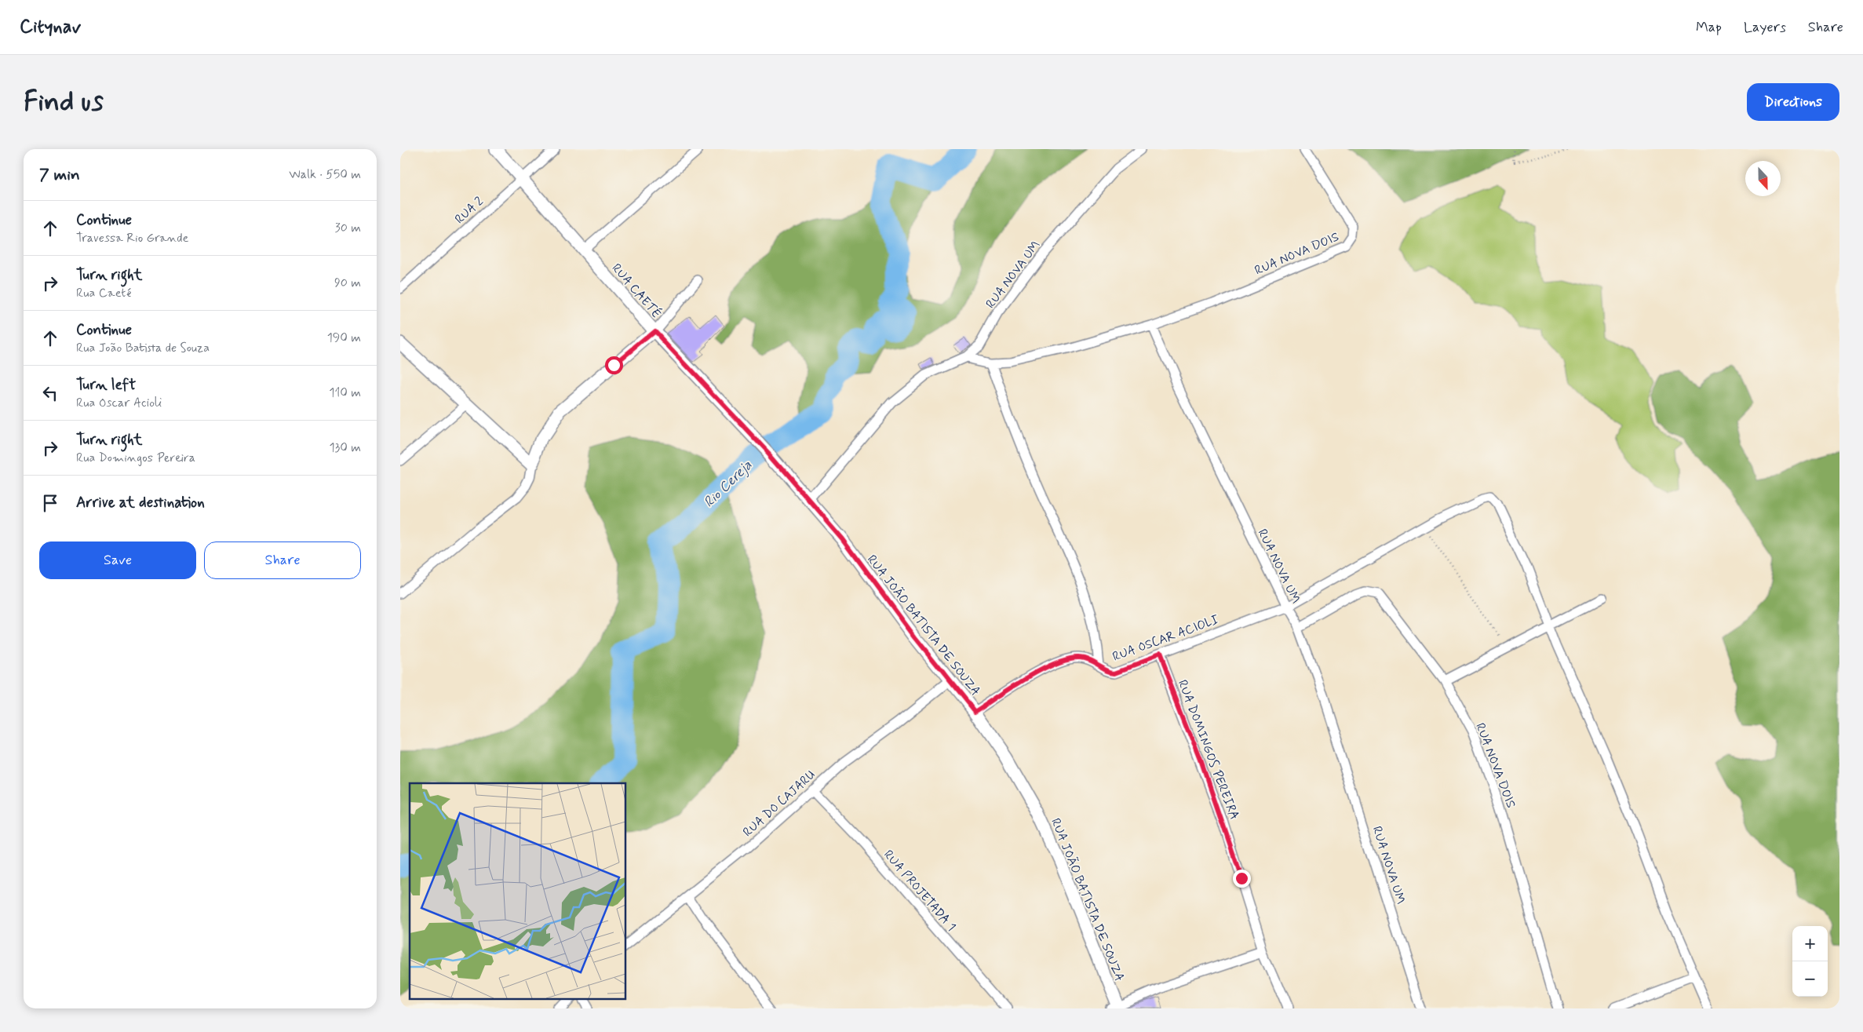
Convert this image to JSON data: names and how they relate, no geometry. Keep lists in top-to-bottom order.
{
  "streets": {
    "street": [
      "RUA 2",
      "RUA NOVA DOIS",
      "RUA NOVA UM",
      "RUA CAETÉ",
      "RUA JOÃO BATISTA DE SOUZA",
      "RUA OSCAR ACIOLI",
      "RUA DOMINGOS PEREIRA",
      "RUA DO CAJARU",
      "RUA PROJETADA 1"
    ]
  },
  "crossings": [
    ["RUA 2", "RUA CAETÉ"],
    ["RUA NOVA DOIS", "RUA NOVA UM"],
    ["RUA NOVA UM", "RUA JOÃO BATISTA DE SOUZA"],
    ["RUA NOVA UM", "RUA OSCAR ACIOLI"],
    ["RUA CAETÉ", "RUA JOÃO BATISTA DE SOUZA"],
    ["RUA JOÃO BATISTA DE SOUZA", "RUA OSCAR ACIOLI"],
    ["RUA JOÃO BATISTA DE SOUZA", "RUA DO CAJARU"],
    ["RUA OSCAR ACIOLI", "RUA DOMINGOS PEREIRA"],
    ["RUA DO CAJARU", "RUA PROJETADA 1"]
  ],
  "water": ["Rio Cereja"],
  "north": "bottom",
  "page": {
    "header": "Citynav",
    "nav": ["Map", "Layers", "Share"],
    "buttons": [
      "Directions",
      ["Save", "Share"]
    ],
    "title": "Find us",
    "heading": ["7 min", "Walk · 550 m"],
    "list": [
      ["Continue", "Travessa Rio Grande", "30 m"],
      ["Turn right", "Rua Caeté", "90 m"],
      ["Continue", "Rua João Batista de Souza", "190 m"],
      ["Turn left", "Rua Oscar Acioli", "110 m"],
      ["Turn right", "Rua Domingos Pereira", "130 m"],
      "Arrive at destination"
    ],
    "map_buttons": ["+", "−"]
  }
}
